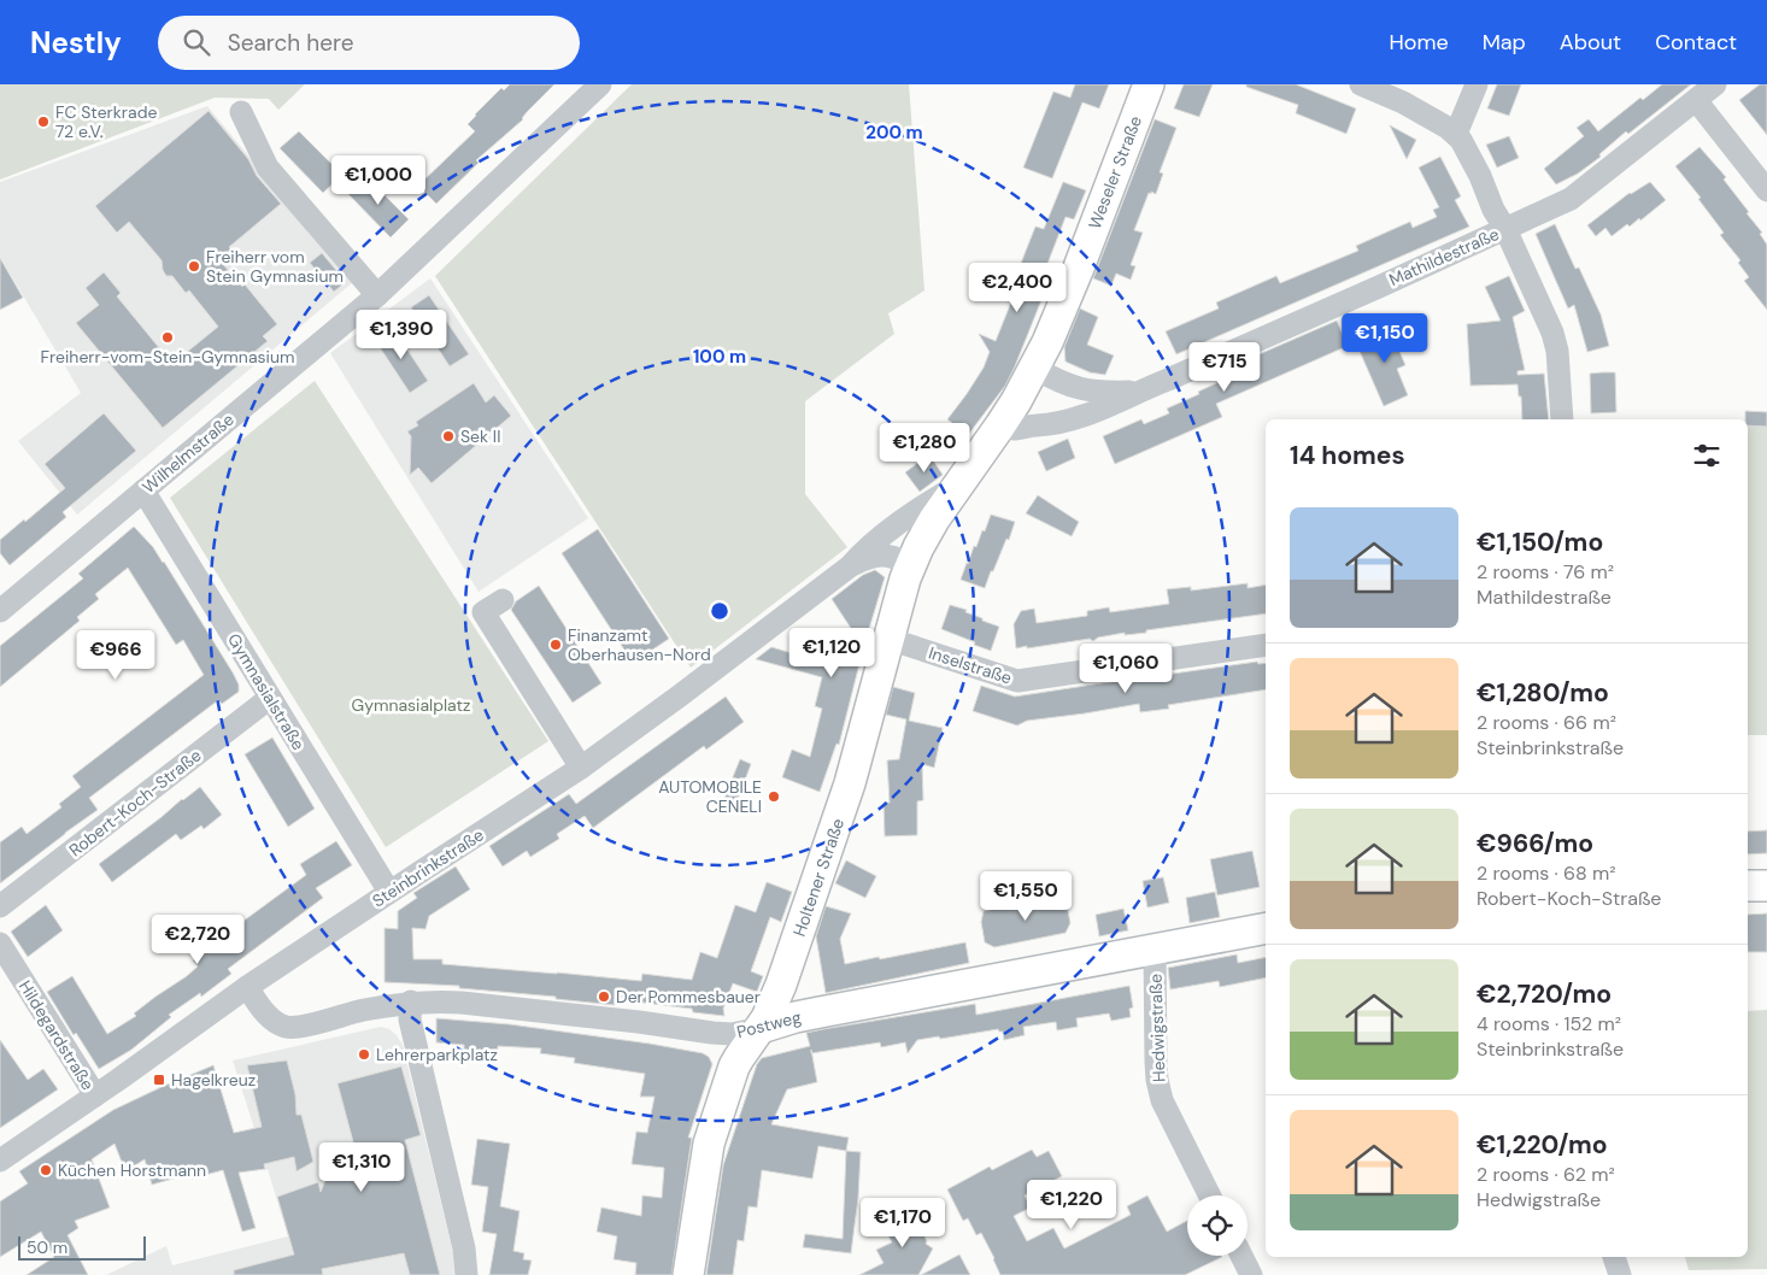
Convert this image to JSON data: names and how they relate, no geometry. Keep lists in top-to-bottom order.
{
  "streets": {
    "main road": ["Weseler Straße", "Holtener Straße", "Postweg"],
    "street": [
      "Mathildestraße",
      "Wilhelmstraße",
      "Inselstraße",
      "Gymnasialstraße",
      "Robert-Koch-Straße",
      "Steinbrinkstraße",
      "Hedwigstraße",
      "Hildegardstraße"
    ]
  },
  "crossings": [
    ["Weseler Straße", "Mathildestraße"],
    ["Weseler Straße", "Steinbrinkstraße"],
    ["Weseler Straße", "Holtener Straße"],
    ["Wilhelmstraße", "Gymnasialstraße"],
    ["Inselstraße", "Holtener Straße"],
    ["Gymnasialstraße", "Robert-Koch-Straße"],
    ["Gymnasialstraße", "Steinbrinkstraße"],
    ["Steinbrinkstraße", "Holtener Straße"],
    ["Steinbrinkstraße", "Postweg"],
    ["Steinbrinkstraße", "Hildegardstraße"],
    ["Holtener Straße", "Postweg"],
    ["Postweg", "Hedwigstraße"]
  ],
  "parks": ["Gymnasialplatz"],
  "places": {
    "other": [
      "FC Sterkrade 72 e.V.",
      "Freiherr vom Stein Gymnasium",
      "Freiherr-vom-Stein-Gymnasium",
      "Sek II",
      "Finanzamt Oberhausen-Nord",
      "AUTOMOBILE CENELI",
      "Der Pommesbauer",
      "Lehrerparkplatz",
      "Küchen Horstmann"
    ],
    "transit": ["Hagelkreuz"]
  },
  "scale_bar": "50 m",
  "page": {
    "header": "Nestly",
    "search": "Search here",
    "nav": [
      "Home",
      "Map",
      "About",
      "Contact"
    ],
    "price": [
      "€1,000",
      "€2,400",
      "€1,390",
      "€1,150",
      "€715",
      "€1,280",
      "€1,120",
      "€966",
      "€1,060",
      "€1,550",
      "€2,720",
      "€1,310",
      "€1,220",
      "€1,170"
    ],
    "heading": "14 homes",
    "list": [
      {
        "name": "€1,150/mo",
        "note": "2 rooms · 76 m² · Mathildestraße"
      },
      {
        "name": "€1,280/mo",
        "note": "2 rooms · 66 m² · Steinbrinkstraße"
      },
      {
        "name": "€966/mo",
        "note": "2 rooms · 68 m² · Robert-Koch-Straße"
      },
      {
        "name": "€2,720/mo",
        "note": "4 rooms · 152 m² · Steinbrinkstraße"
      },
      {
        "name": "€1,220/mo",
        "note": "2 rooms · 62 m² · Hedwigstraße"
      }
    ],
    "scale": "50 m"
  },
  "rings": ["200 m", "100 m"]
}
